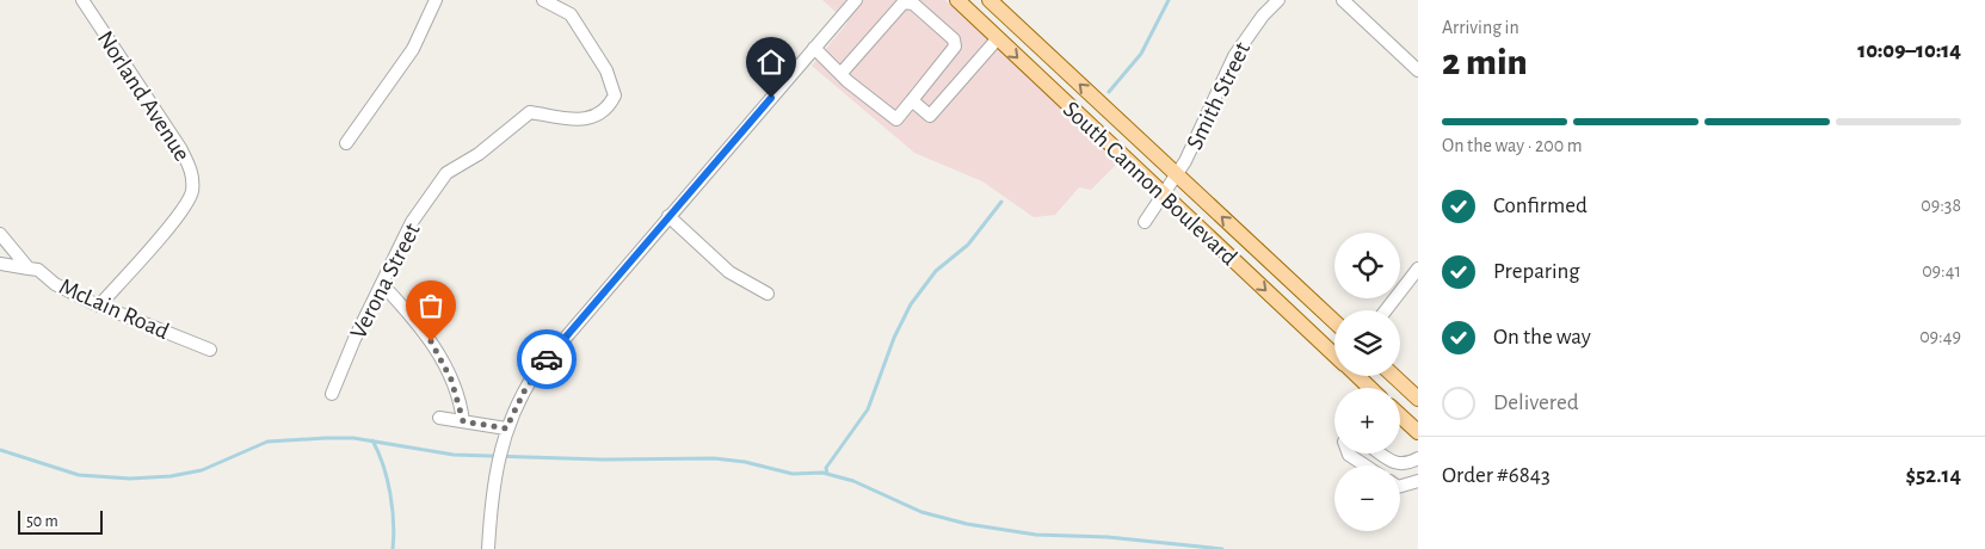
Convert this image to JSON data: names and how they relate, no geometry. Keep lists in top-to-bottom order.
{
  "streets": {
    "main road": ["South Cannon Boulevard"],
    "street": [
      "Norland Avenue",
      "Smith Street",
      "Verona Street",
      "McLain Road"
    ]
  },
  "crossings": [
    ["Norland Avenue", "McLain Road"],
    ["Smith Street", "South Cannon Boulevard"]
  ],
  "scale_bar": "50 m",
  "page": {
    "heading": ["2 min", "Arriving in", "10:09–10:14"],
    "panel": ["Order #6843", "$52.14"],
    "bar": "On the way · 200 m",
    "list": [
      ["Confirmed", "09:38"],
      ["Preparing", "09:41"],
      ["On the way", "09:49"],
      "Delivered"
    ],
    "map_buttons": ["+", "−"],
    "scale": "50 m"
  }
}
